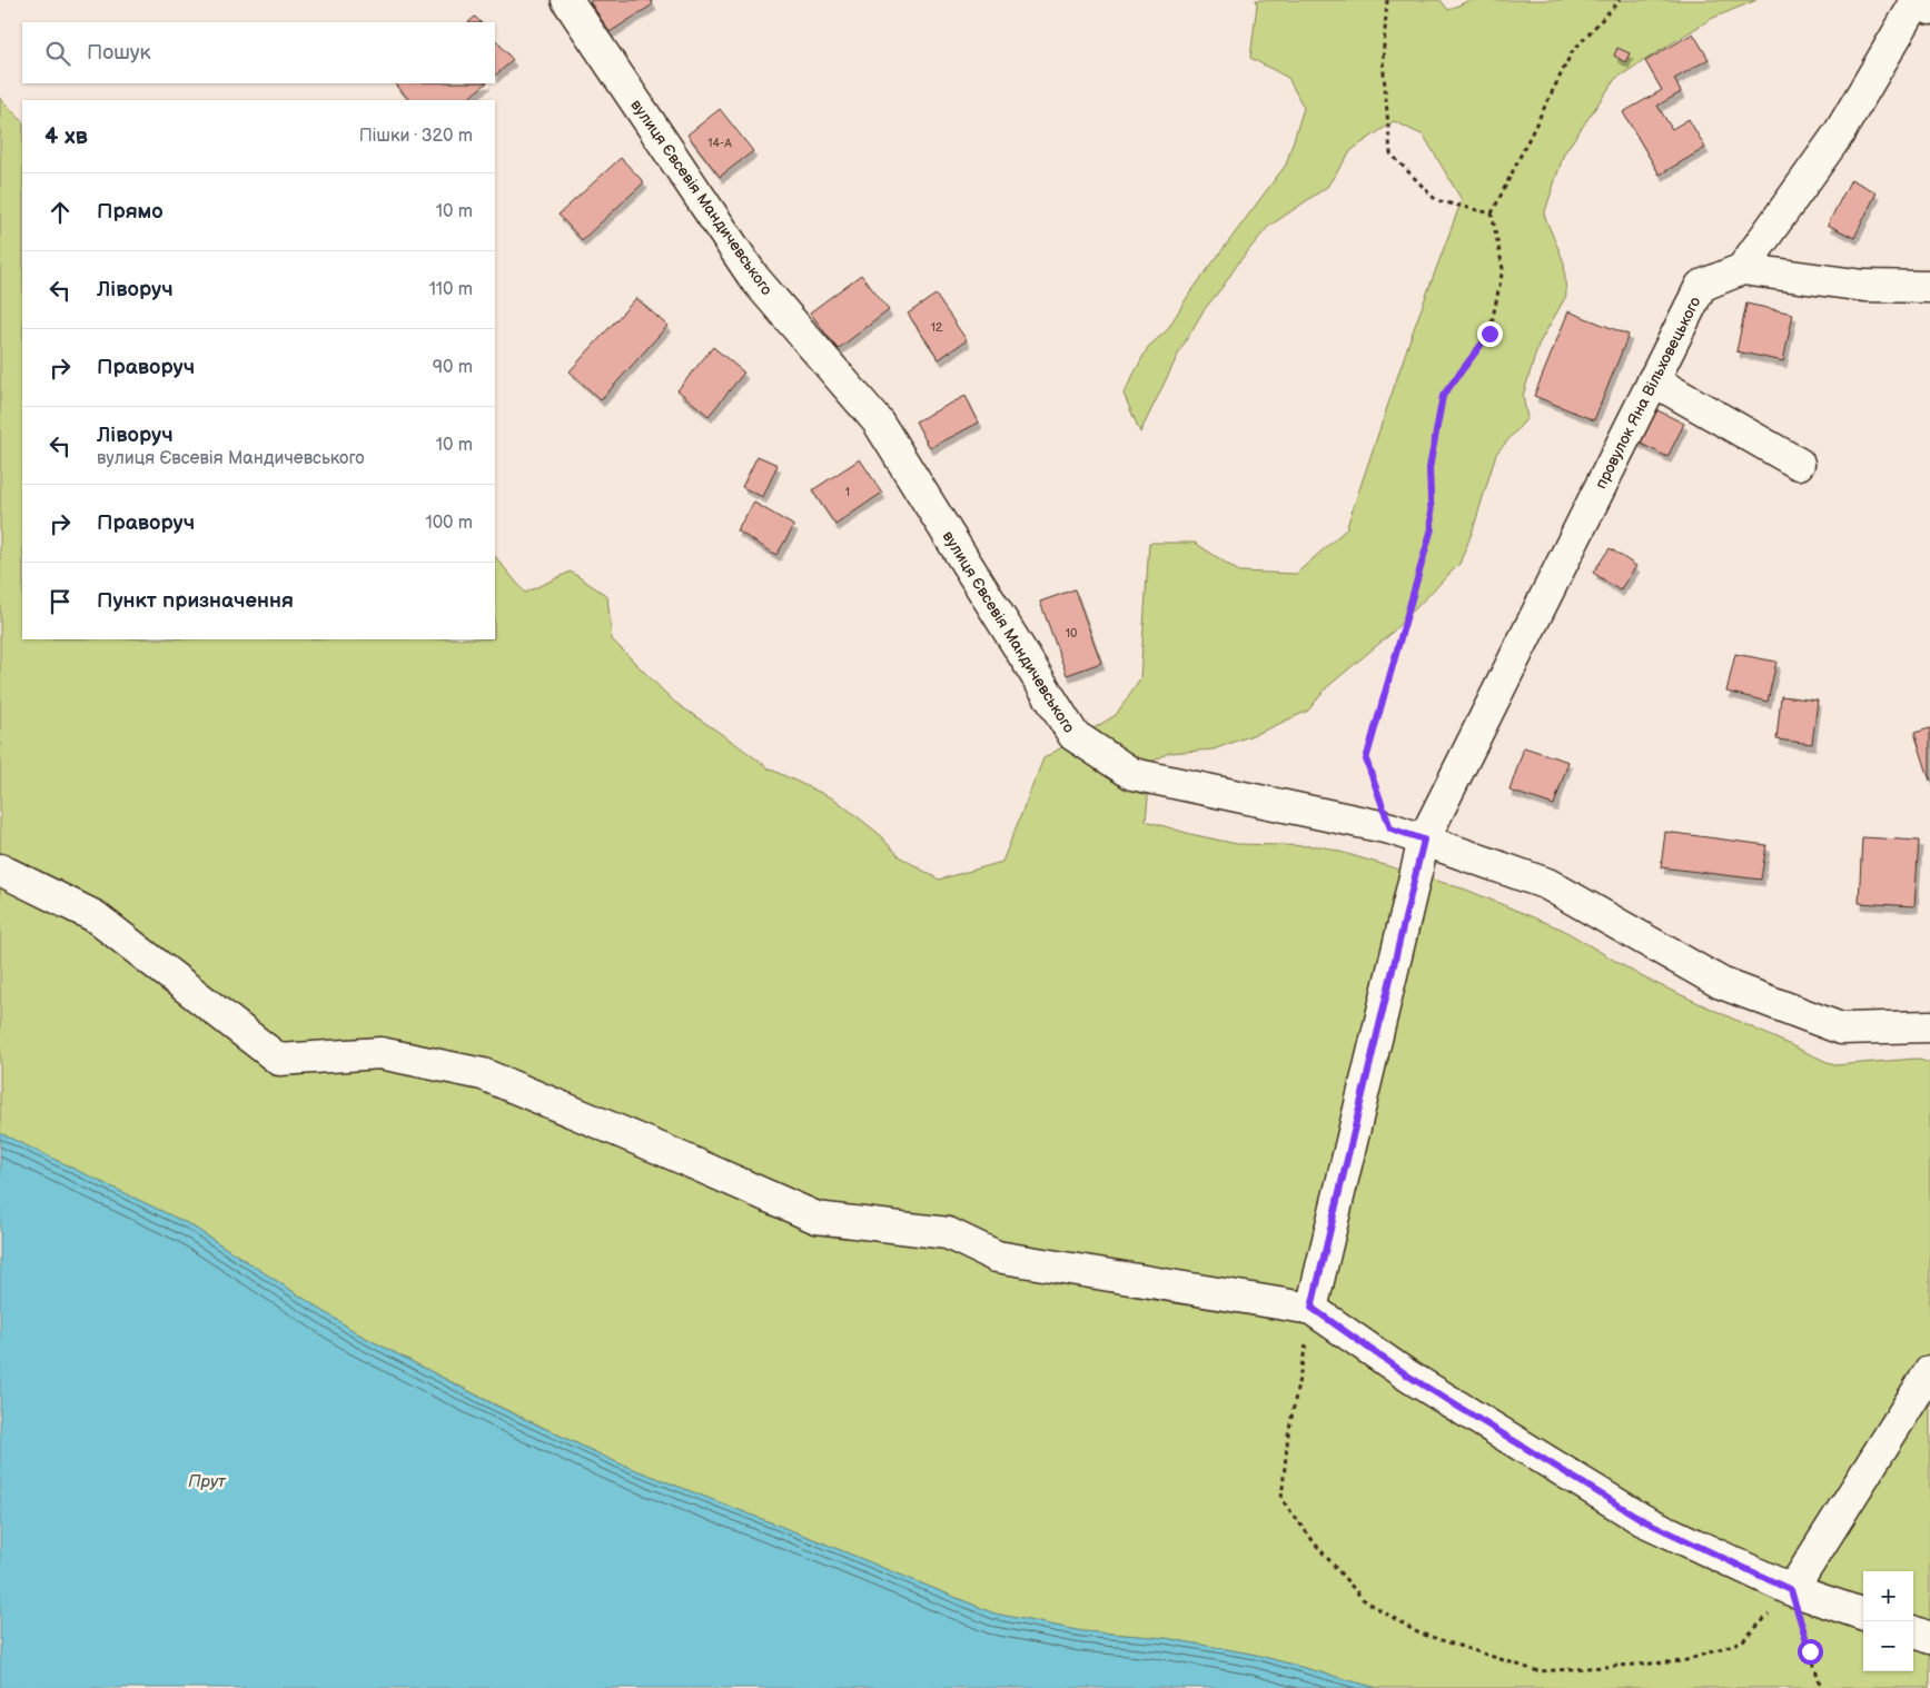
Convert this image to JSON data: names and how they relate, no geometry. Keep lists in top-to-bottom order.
{
  "streets": {
    "street": ["вулиця Євсевія Мандичевського", "провулок Яна Вільховецького"]
  },
  "crossings": [
    ["вулиця Євсевія Мандичевського", "провулок Яна Вільховецького"]
  ],
  "water": ["Прут"],
  "house_numbers": [
    "14-А",
    "12",
    "1",
    "10"
  ],
  "page": {
    "search": "Пошук",
    "heading": ["4 хв", "Пішки · 320 m"],
    "list": [
      ["Прямо", "10 m"],
      ["Ліворуч", "110 m"],
      ["Праворуч", "90 m"],
      ["Ліворуч", "вулиця Євсевія Мандичевського", "10 m"],
      ["Праворуч", "100 m"],
      "Пункт призначення"
    ],
    "map_buttons": ["+", "−"]
  }
}
